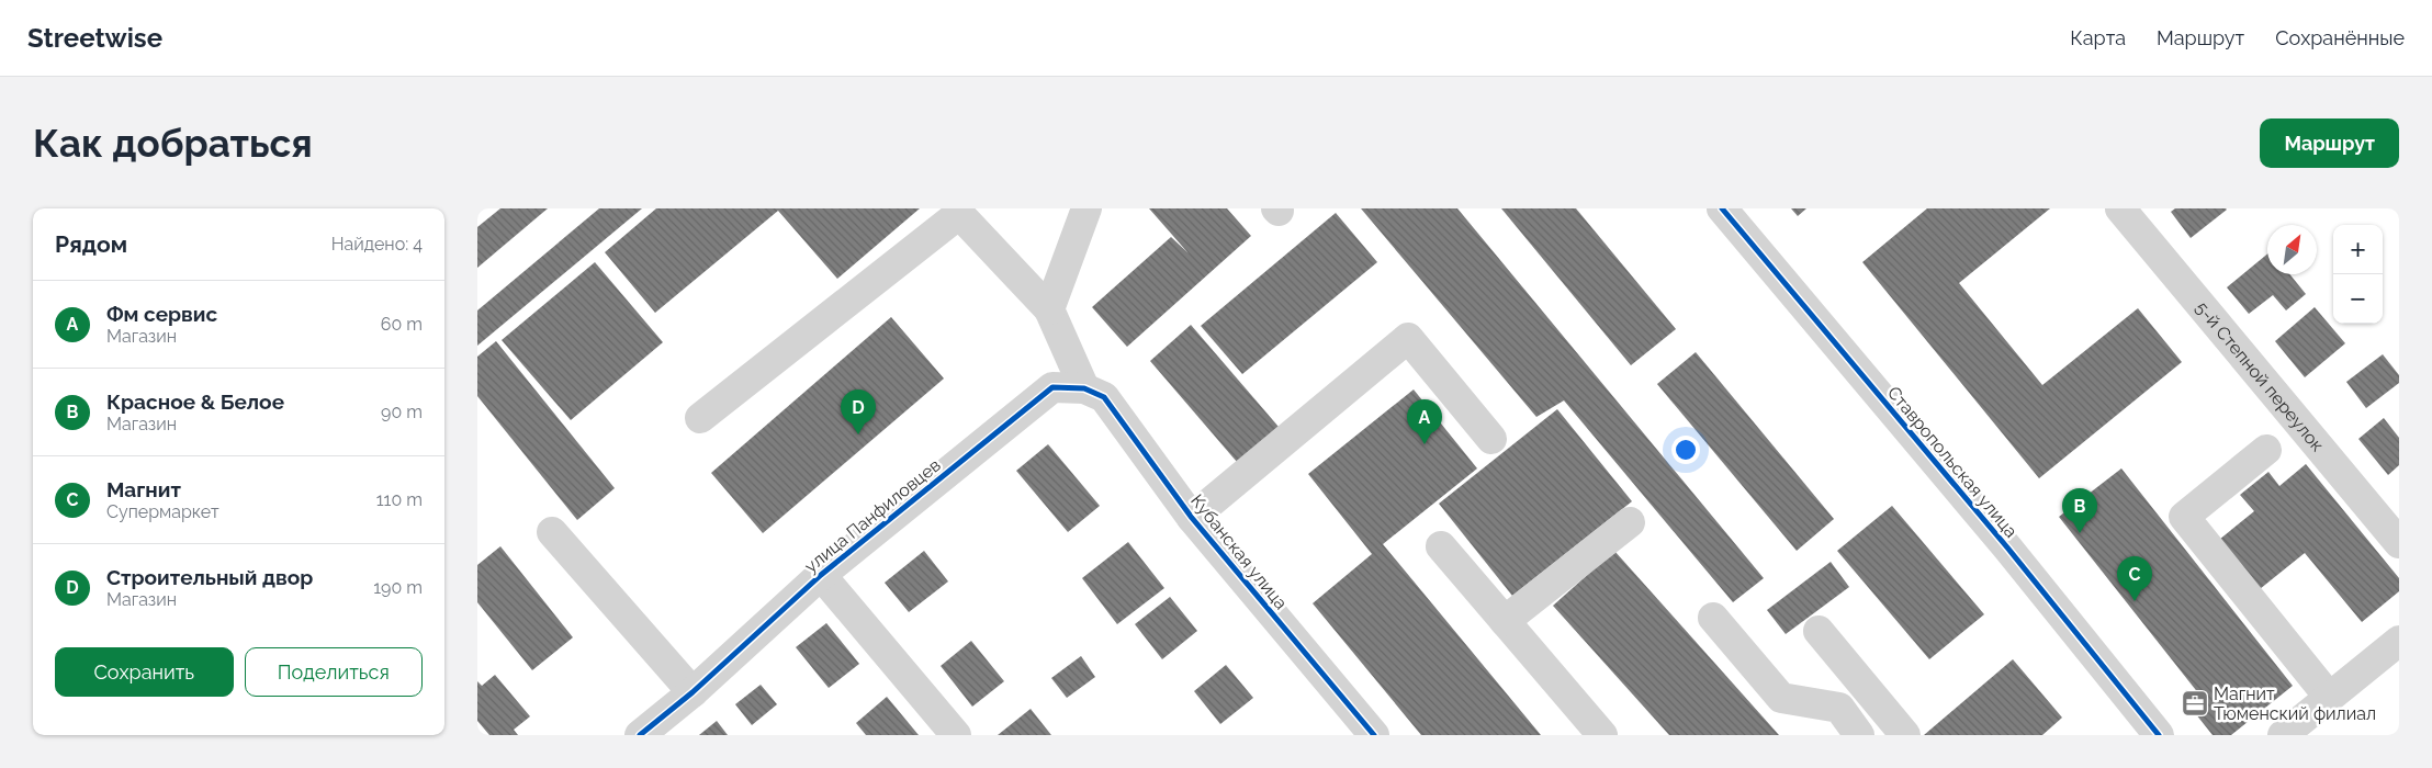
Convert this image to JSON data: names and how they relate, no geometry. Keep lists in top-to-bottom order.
{
  "streets": {
    "street": [
      "5-й Степной переулок",
      "Ставропольская улица",
      "улица Панфиловцев",
      "Кубанская улица"
    ]
  },
  "crossings": [
    ["улица Панфиловцев", "Кубанская улица"]
  ],
  "places": {
    "office": ["Магнит Тюменский филиал"]
  },
  "north": "top right",
  "page": {
    "header": "Streetwise",
    "nav": ["Карта", "Маршрут", "Сохранённые"],
    "buttons": [
      "Маршрут",
      ["Сохранить", "Поделиться"]
    ],
    "title": "Как добраться",
    "heading": ["Рядом", "Найдено: 4"],
    "map_buttons": ["+", "−"],
    "list": [
      {
        "mark": "A",
        "name": "Фм сервис",
        "note": "Магазин",
        "value": "60 m"
      },
      {
        "mark": "B",
        "name": "Красное & Белое",
        "note": "Магазин",
        "value": "90 m"
      },
      {
        "mark": "C",
        "name": "Магнит",
        "note": "Супермаркет",
        "value": "110 m"
      },
      {
        "mark": "D",
        "name": "Строительный двор",
        "note": "Магазин",
        "value": "190 m"
      }
    ],
    "pins": [
      "D",
      "A",
      "B",
      "C"
    ]
  }
}
